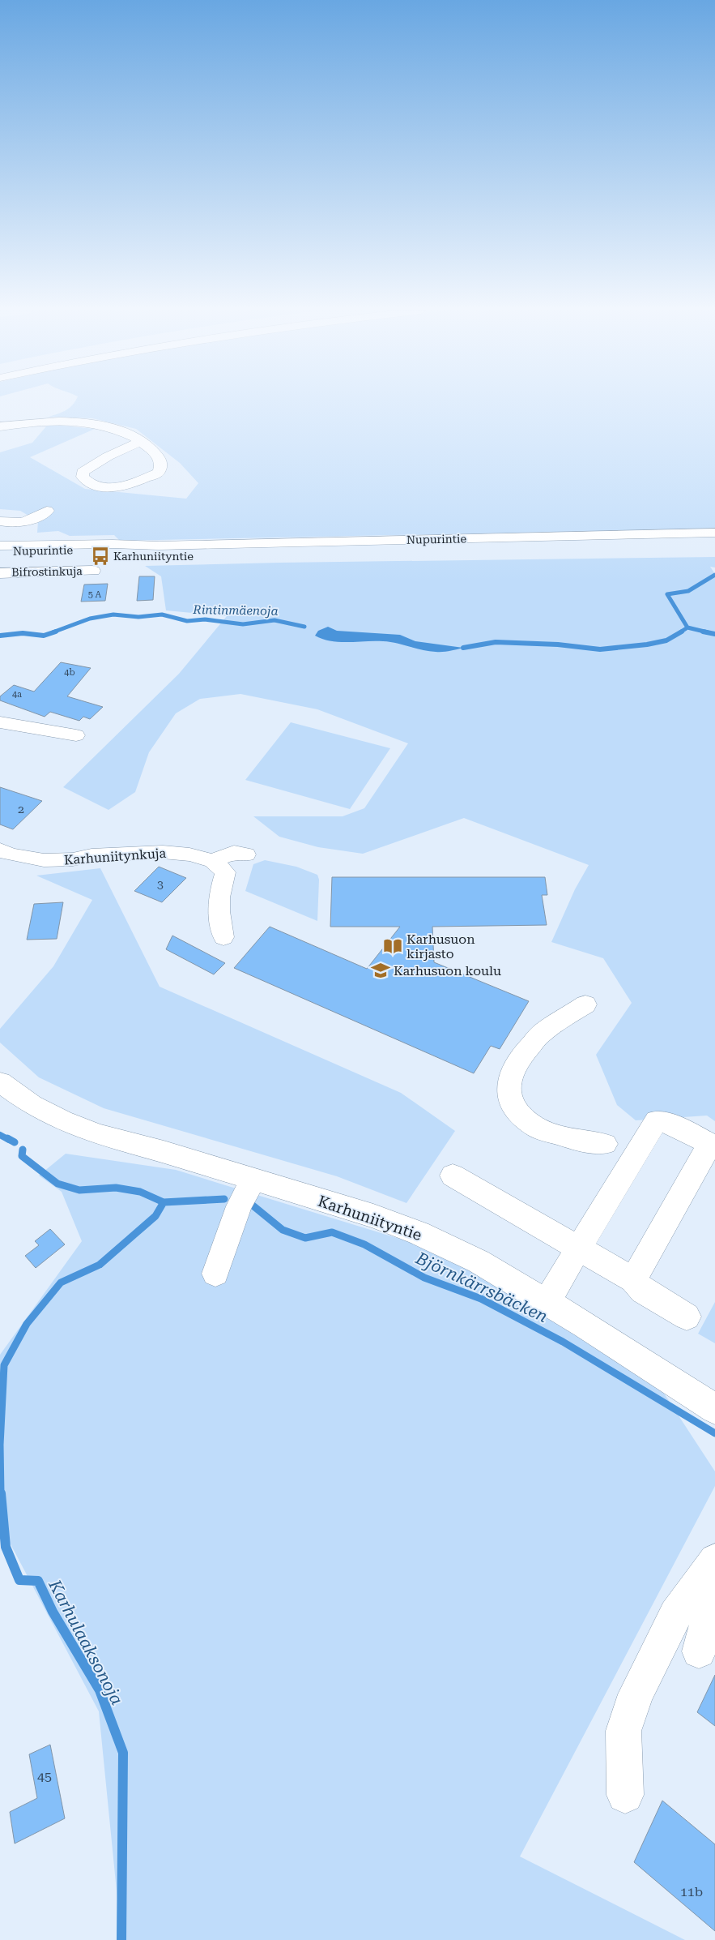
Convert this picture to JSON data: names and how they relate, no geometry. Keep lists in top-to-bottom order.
{
  "streets": {
    "main road": [
      "Nupurintie",
      "Bifrostinkuja",
      "Karhuniitynkuja",
      "Karhuniityntie"
    ]
  },
  "water": ["Rintinmäenoja", "Björnkärrsbäcken", "Karhulaaksonoja"],
  "places": {
    "bus stop": ["Karhuniityntie"],
    "library": ["Karhusuon kirjasto"],
    "school or university": ["Karhusuon koulu"]
  },
  "house_numbers": [
    "5 A",
    "4b",
    "4a",
    "2",
    "3",
    "45",
    "11b"
  ]
}
